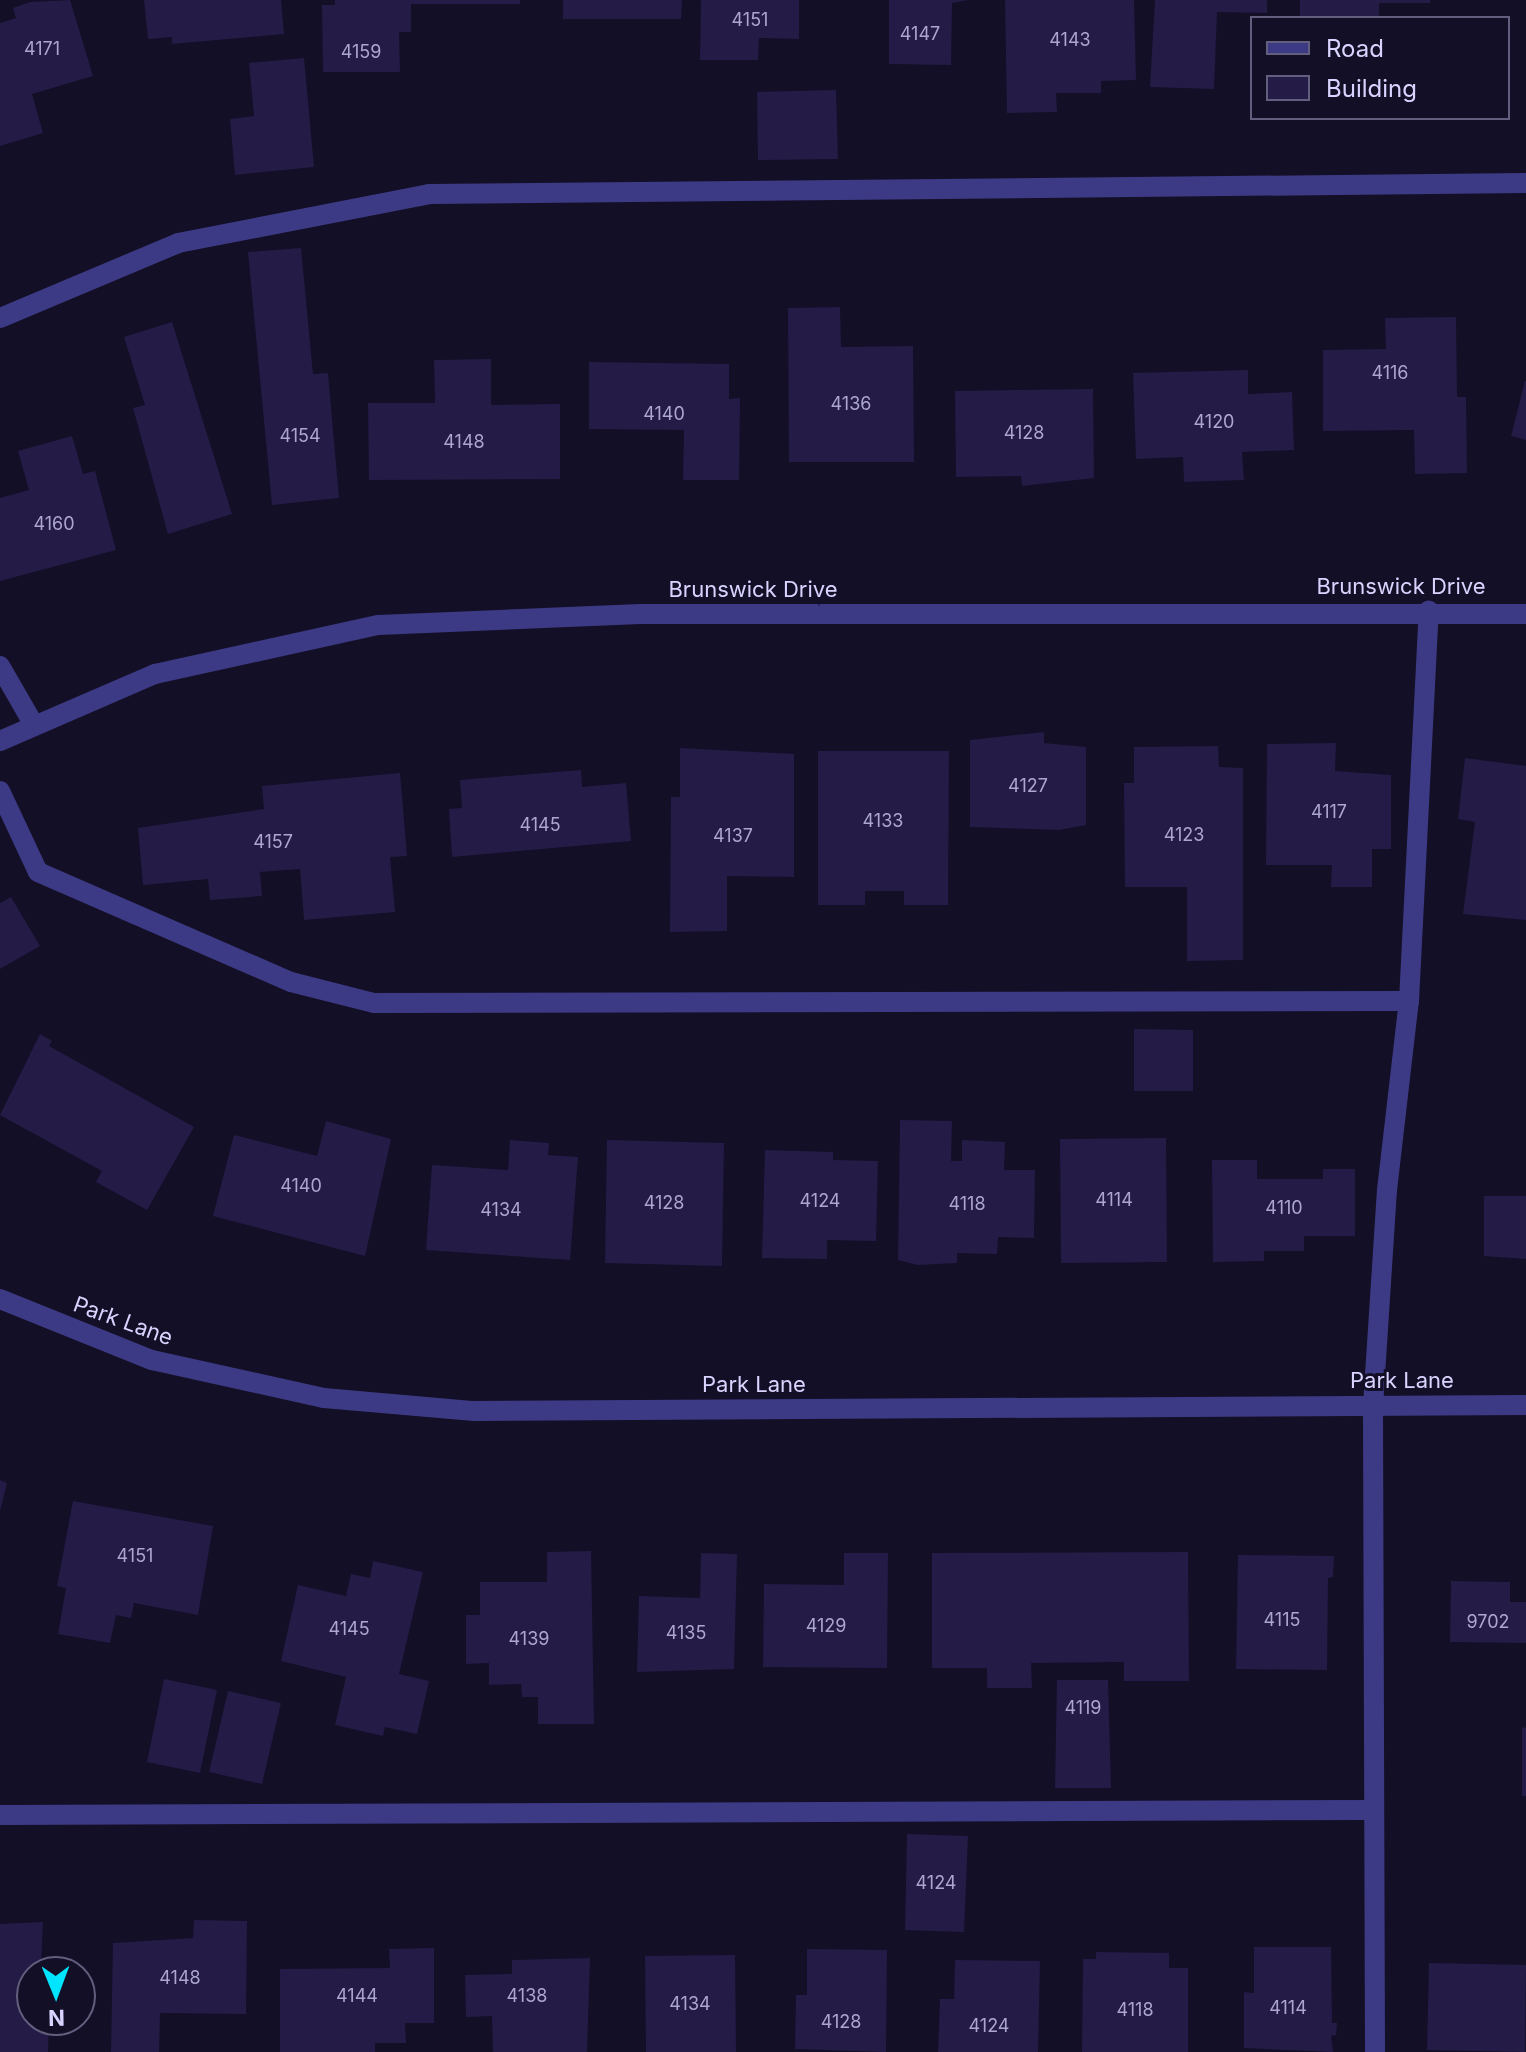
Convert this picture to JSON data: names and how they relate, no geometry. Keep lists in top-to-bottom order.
{
  "streets": {
    "street": ["Brunswick Drive", "Park Lane"]
  },
  "house_numbers": [
    "4151",
    "4147",
    "4143",
    "4171",
    "4159",
    "4116",
    "4136",
    "4140",
    "4120",
    "4128",
    "4154",
    "4148",
    "4160",
    "4127",
    "4117",
    "4133",
    "4145",
    "4123",
    "4137",
    "4157",
    "4140",
    "4114",
    "4124",
    "4128",
    "4118",
    "4110",
    "4134",
    "4151",
    "4115",
    "9702",
    "4129",
    "4145",
    "4135",
    "4139",
    "4119",
    "4124",
    "4148",
    "4144",
    "4138",
    "4134",
    "4114",
    "4118",
    "4128",
    "4124"
  ],
  "legend": ["Road", "Building"],
  "north": "bottom"
}
